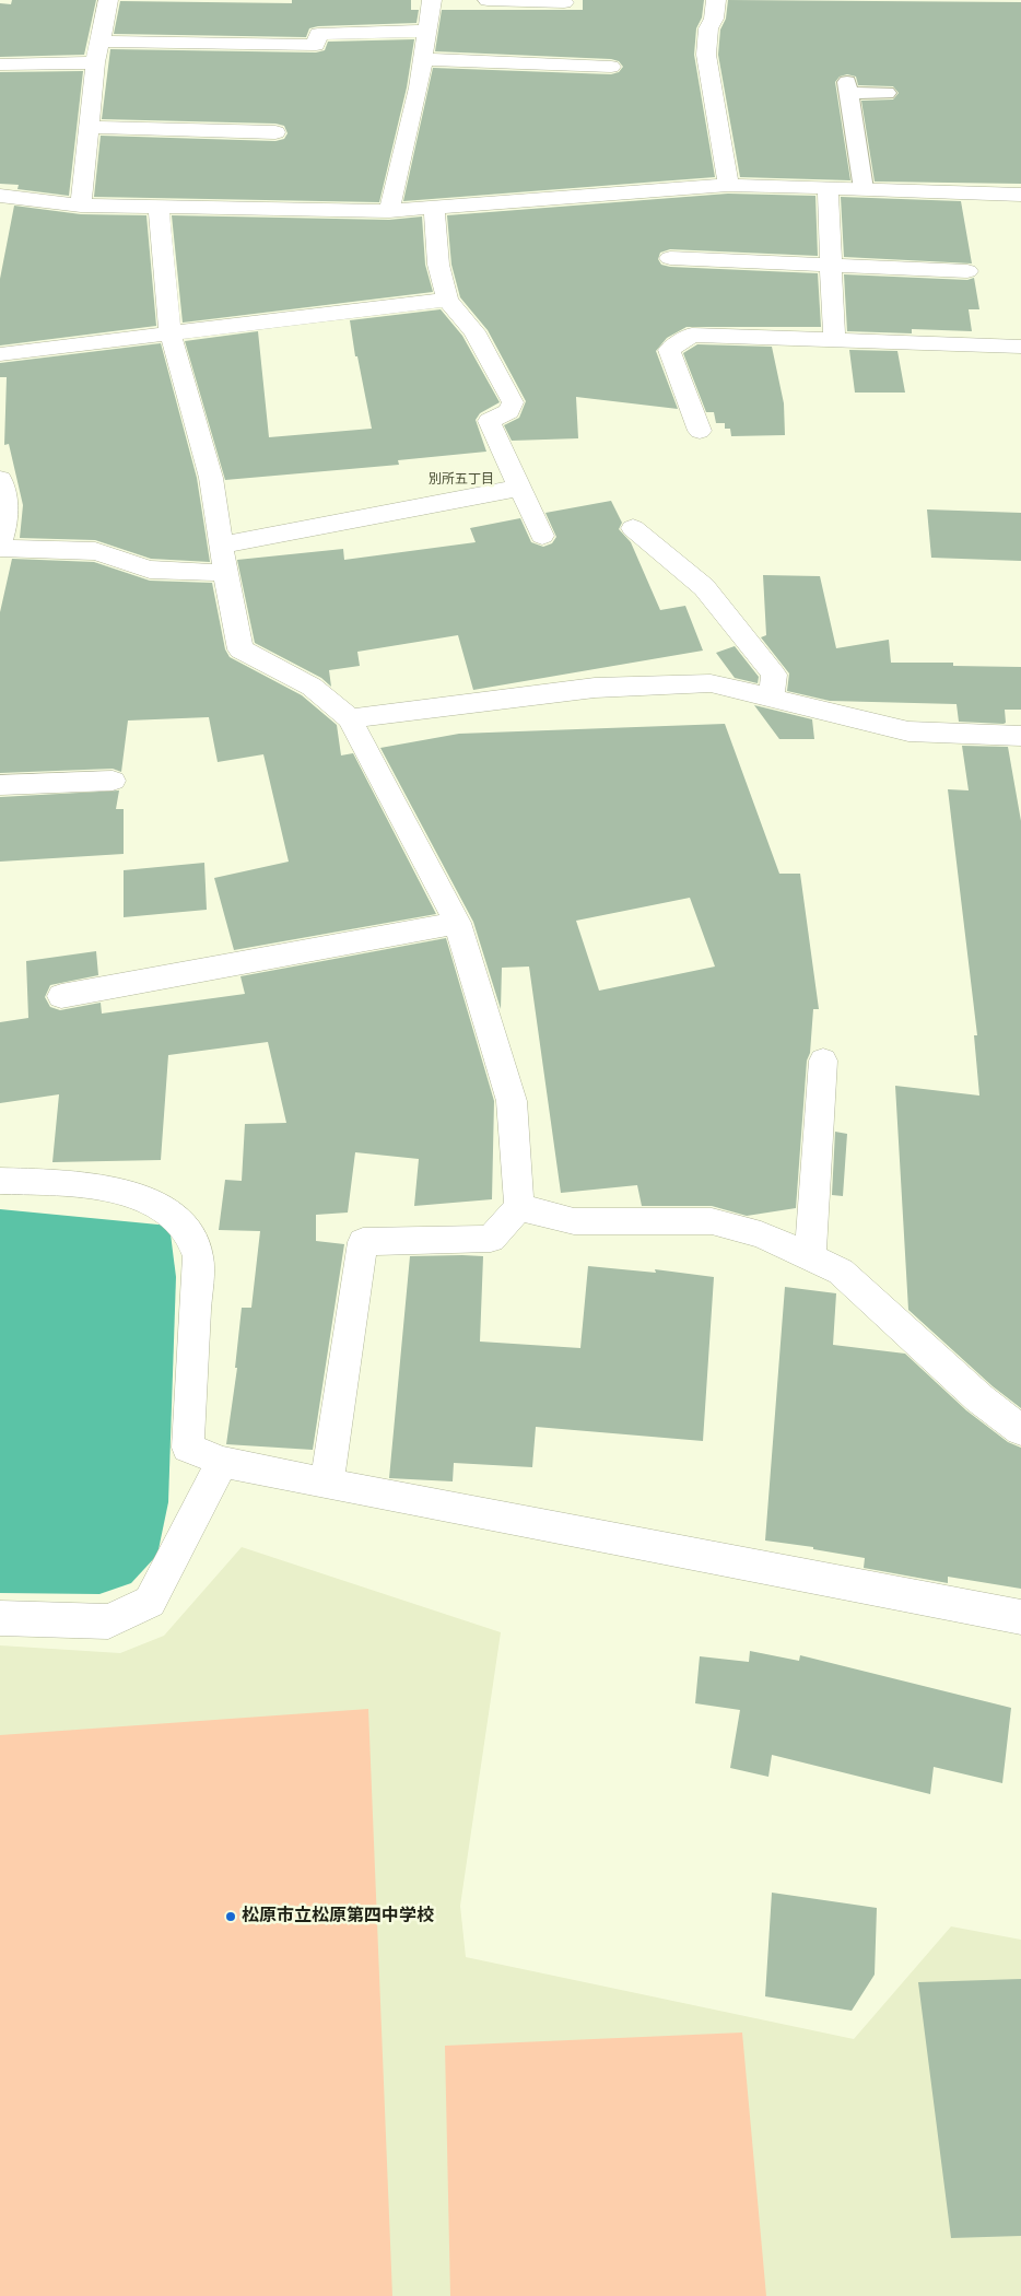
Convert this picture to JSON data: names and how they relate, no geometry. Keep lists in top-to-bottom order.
{
  "districts": ["別所五丁目"],
  "places": ["松原市立松原第四中学校"]
}
